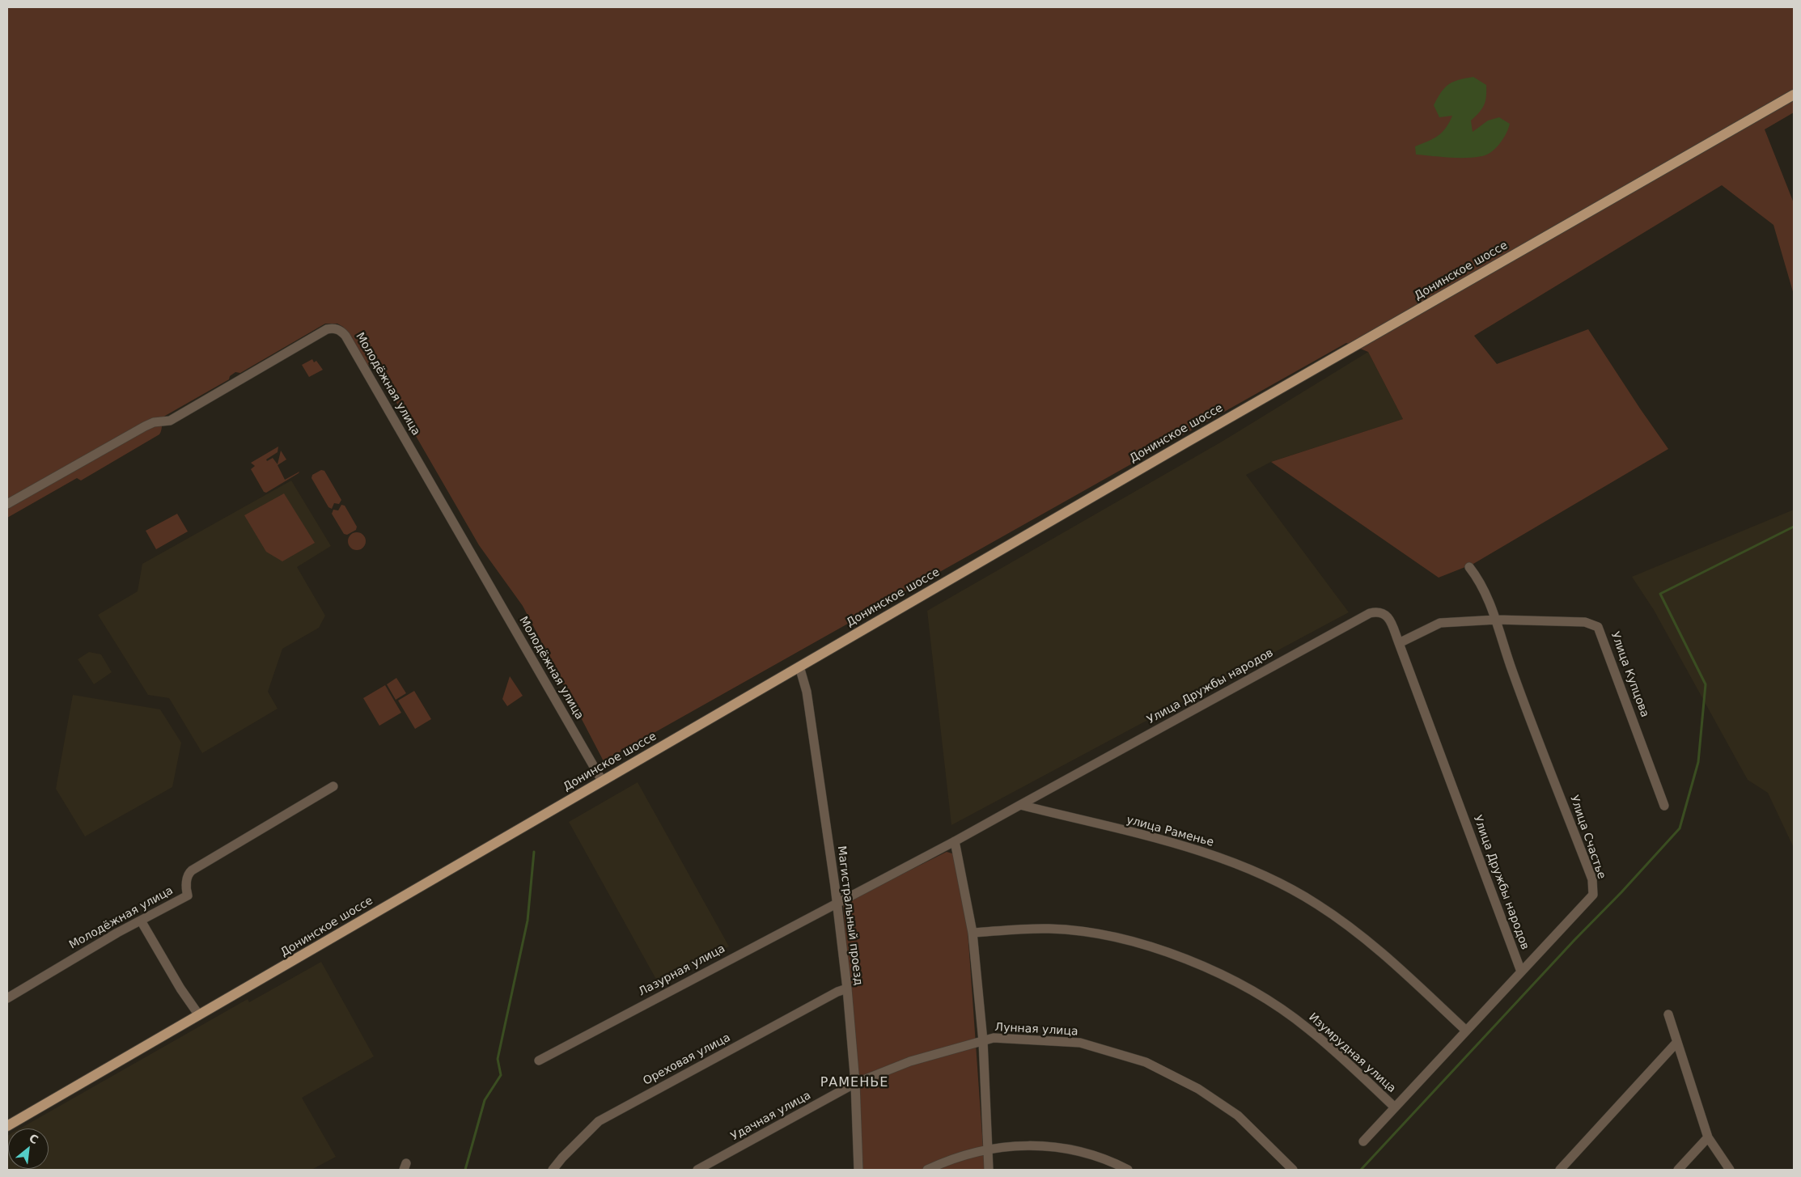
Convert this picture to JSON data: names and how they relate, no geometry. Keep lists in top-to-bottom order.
{
  "streets": {
    "main road": ["Донинское шоссе"],
    "street": [
      "Молодёжная улица",
      "Улица Купцова",
      "Улица Дружбы народов",
      "улица Раменье",
      "Улица Счастье",
      "Магистральный проезд",
      "Лазурная улица",
      "Лунная улица",
      "Изумрудная улица",
      "Ореховая улица",
      "Удачная улица"
    ]
  },
  "crossings": [
    ["Донинское шоссе", "Молодёжная улица"],
    ["Донинское шоссе", "Магистральный проезд"],
    ["Улица Купцова", "Улица Счастье"],
    ["Улица Дружбы народов", "улица Раменье"],
    ["Улица Дружбы народов", "Улица Счастье"],
    ["улица Раменье", "Улица Счастье"],
    ["Улица Счастье", "Изумрудная улица"],
    ["Магистральный проезд", "Лазурная улица"],
    ["Магистральный проезд", "Лунная улица"],
    ["Магистральный проезд", "Ореховая улица"],
    ["Магистральный проезд", "Удачная улица"],
    ["Лунная улица", "Удачная улица"]
  ],
  "districts": ["РАМЕНЬЕ"],
  "north": "top right"
}
